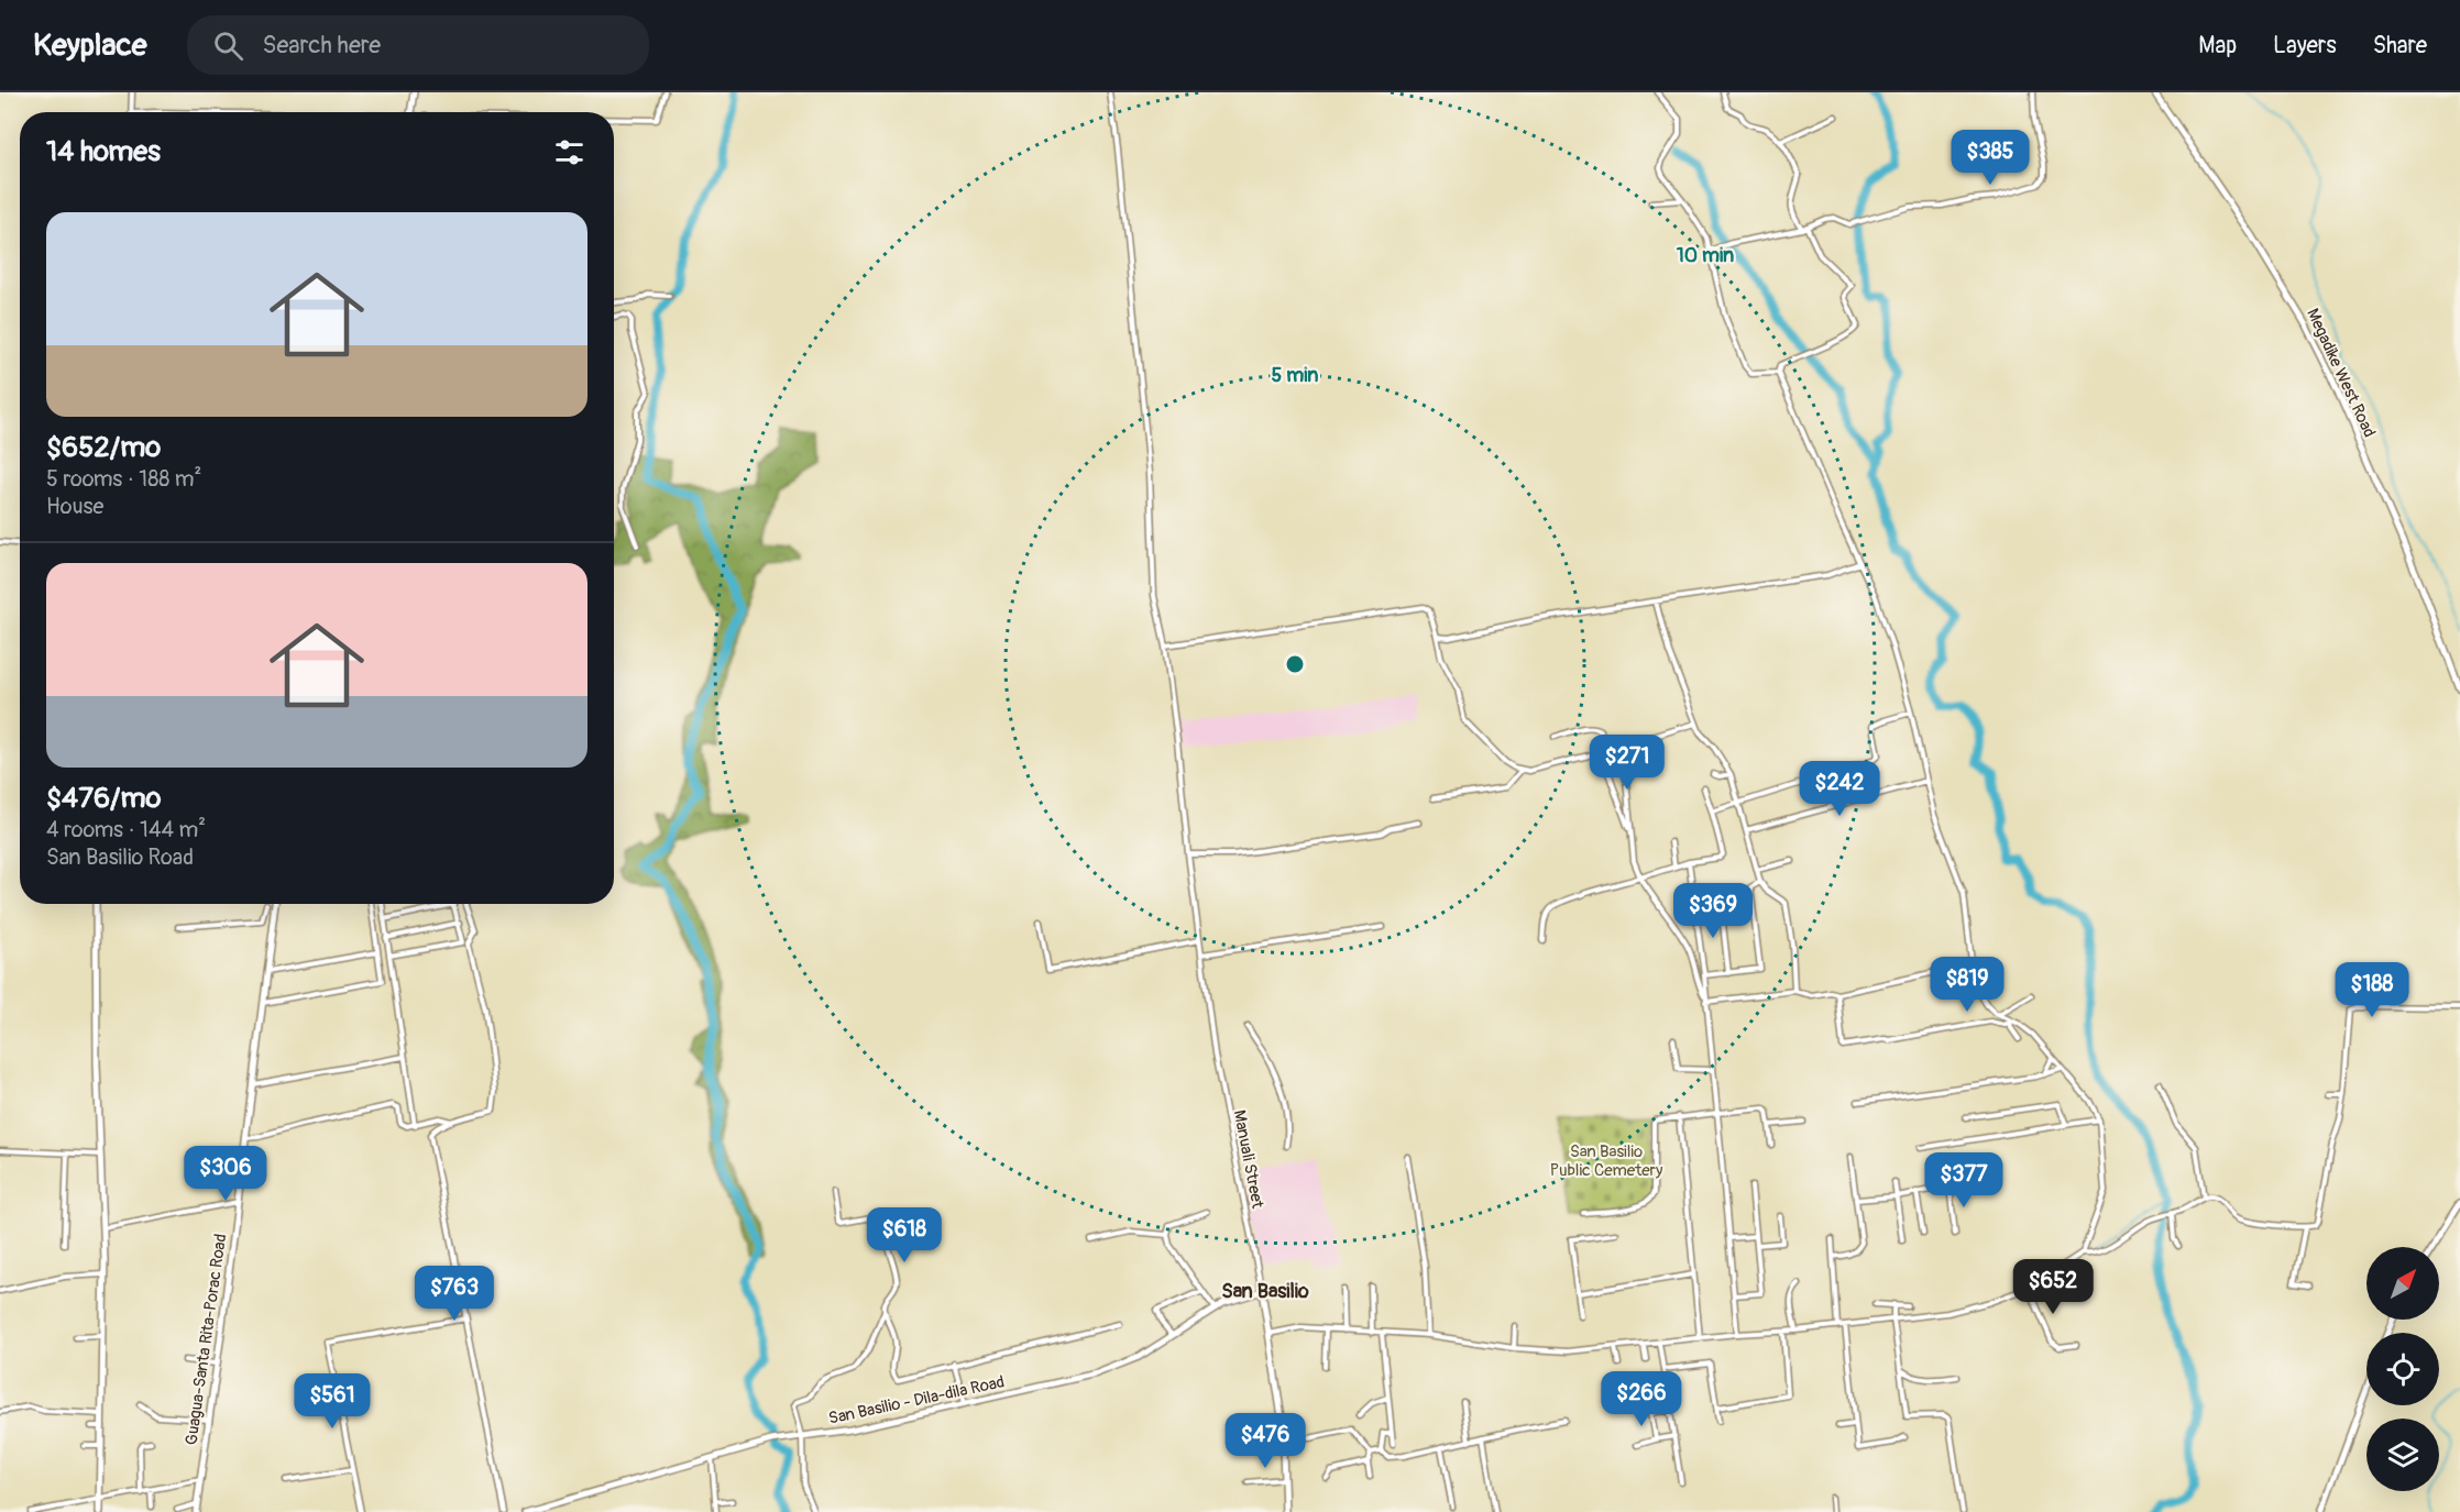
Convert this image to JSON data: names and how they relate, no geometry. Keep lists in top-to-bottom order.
{
  "streets": {
    "street": [
      "Megadike West Road",
      "Manuali Street",
      "Guagua-Santa Rita-Porac Road",
      "San Basilio - Dila-dila Road"
    ]
  },
  "crossings": [
    ["Manuali Street", "San Basilio - Dila-dila Road"]
  ],
  "districts": ["San Basilio"],
  "parks": ["San Basilio Public Cemetery"],
  "north": "top right",
  "page": {
    "header": "Keyplace",
    "search": "Search here",
    "nav": ["Map", "Layers", "Share"],
    "heading": "14 homes",
    "price": [
      "$385",
      "$271",
      "$242",
      "$369",
      "$819",
      "$188",
      "$306",
      "$377",
      "$618",
      "$652",
      "$763",
      "$266",
      "$561",
      "$476"
    ],
    "list": [
      {
        "name": "$652/mo",
        "note": "5 rooms · 188 m² · House"
      },
      {
        "name": "$476/mo",
        "note": "4 rooms · 144 m² · San Basilio Road"
      }
    ]
  },
  "rings": ["10 min", "5 min"]
}
